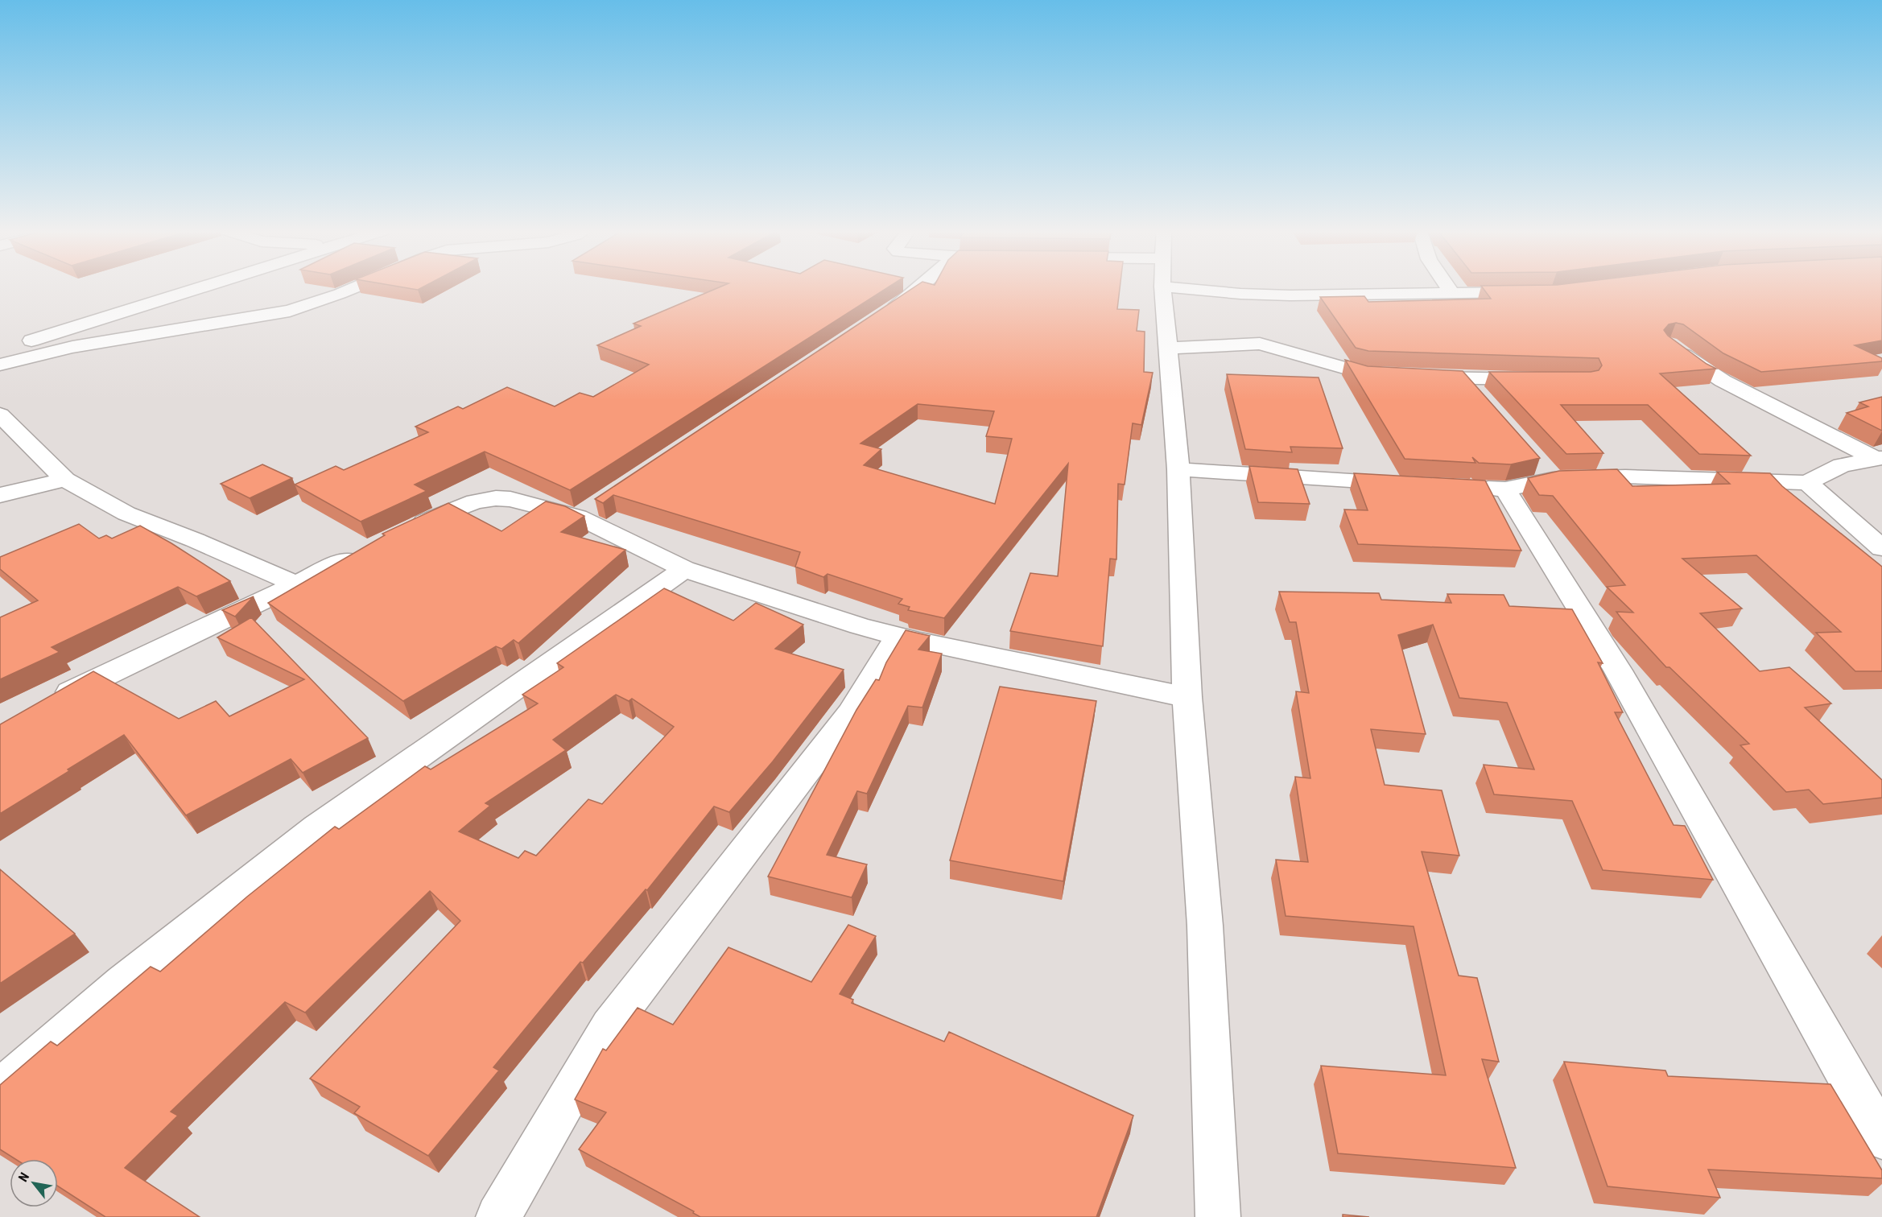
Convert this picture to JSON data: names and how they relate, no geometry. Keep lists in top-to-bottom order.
{
  "north": "top left"
}
